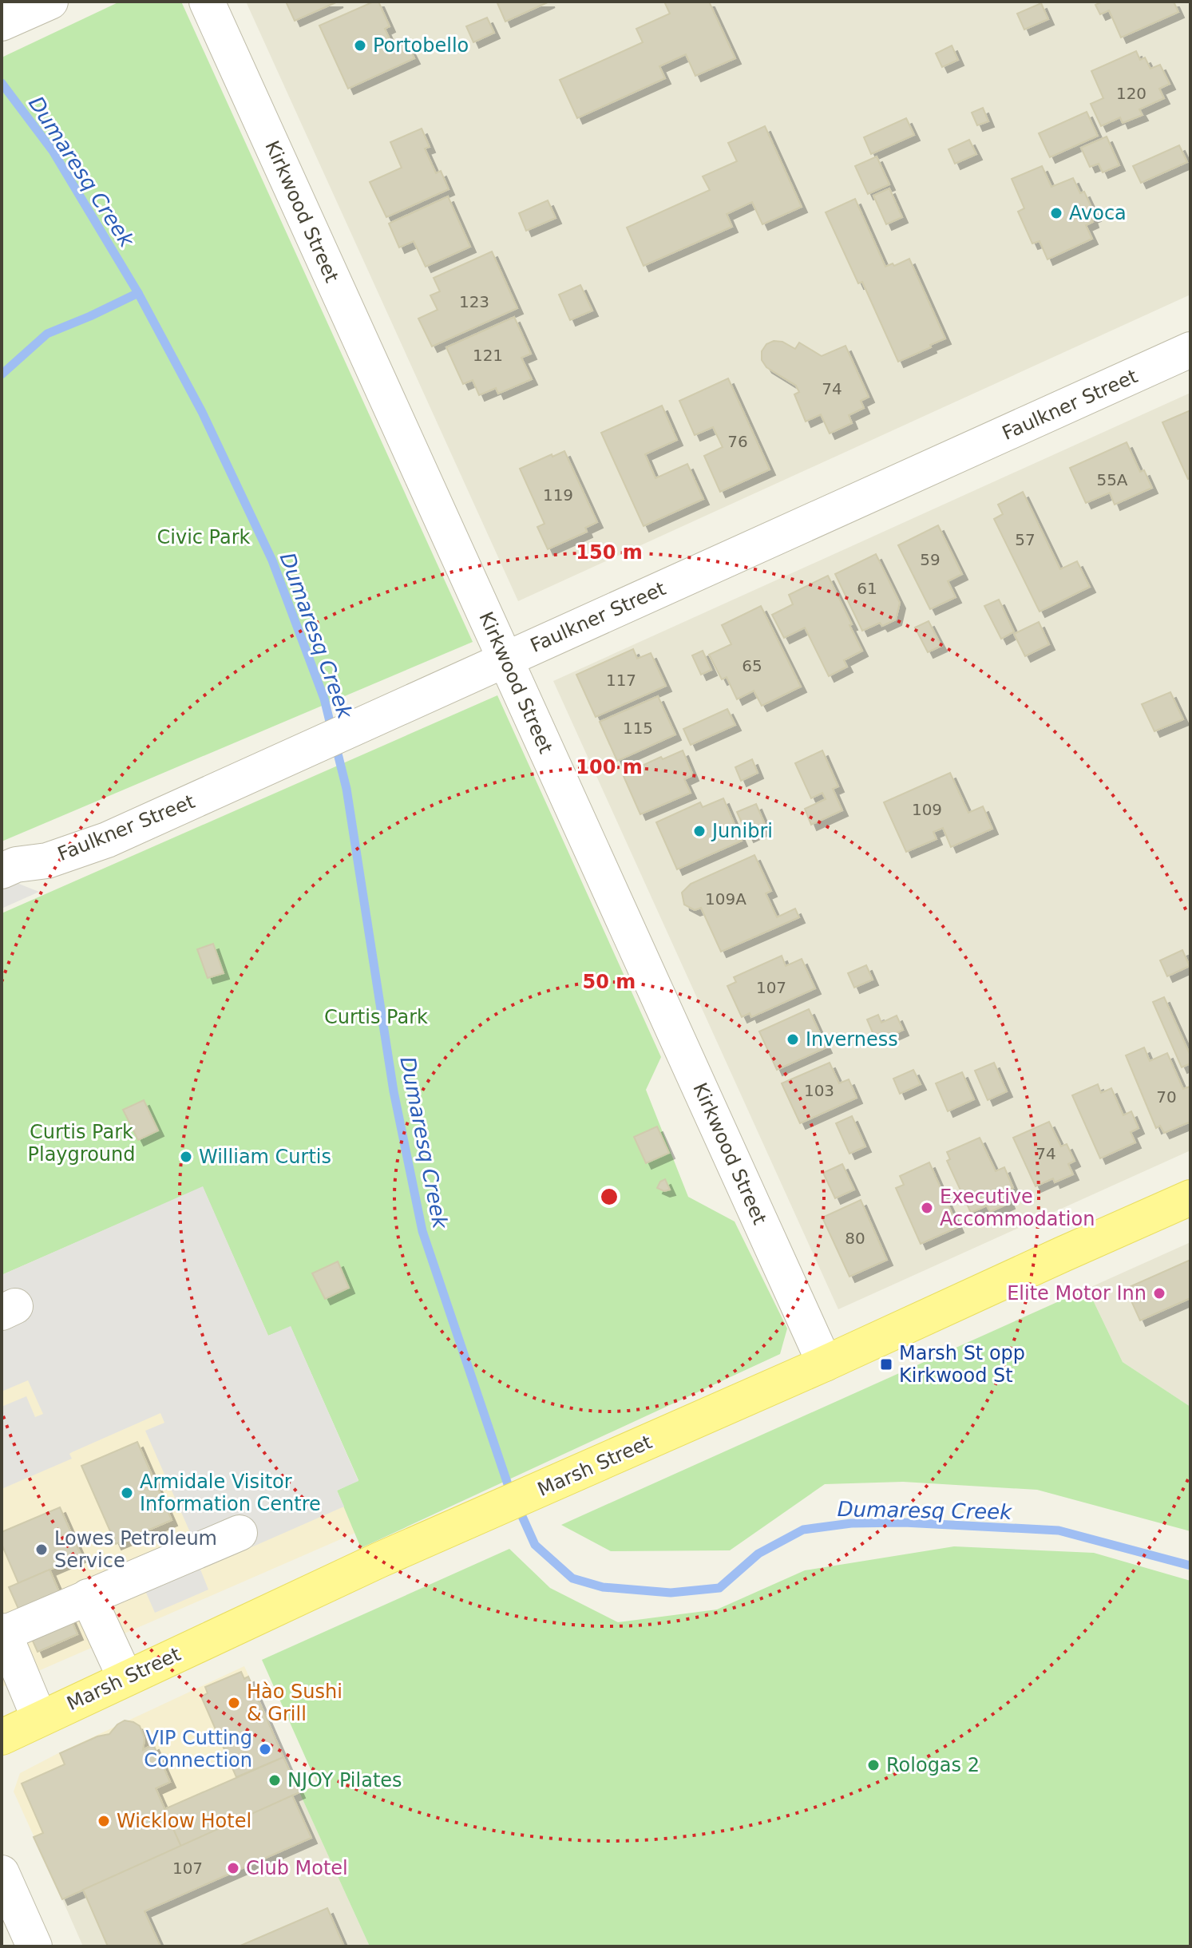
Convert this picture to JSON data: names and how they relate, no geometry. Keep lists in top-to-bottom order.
{
  "streets": {
    "main road": ["Marsh Street"],
    "street": ["Kirkwood Street", "Faulkner Street"]
  },
  "crossings": [
    ["Kirkwood Street", "Faulkner Street"],
    ["Kirkwood Street", "Marsh Street"]
  ],
  "water": ["Dumaresq Creek"],
  "parks": ["Civic Park", "Curtis Park", "Curtis Park Playground"],
  "places": {
    "other": [
      "Portobello",
      "Avoca",
      "Junibri",
      "Inverness",
      "William Curtis",
      "Executive Accommodation",
      "Elite Motor Inn",
      "Armidale Visitor Information Centre",
      "Lowes Petroleum Service",
      "Hào Sushi & Grill",
      "VIP Cutting Connection",
      "Rologas 2",
      "NJOY Pilates",
      "Wicklow Hotel",
      "Club Motel"
    ],
    "transit": ["Marsh St opp Kirkwood St"]
  },
  "house_numbers": [
    "120",
    "123",
    "121",
    "74",
    "76",
    "55A",
    "119",
    "57",
    "59",
    "61",
    "65",
    "117",
    "115",
    "109",
    "109A",
    "107",
    "103",
    "70",
    "74",
    "80",
    "107"
  ],
  "rings": ["150 m", "100 m", "50 m"]
}
